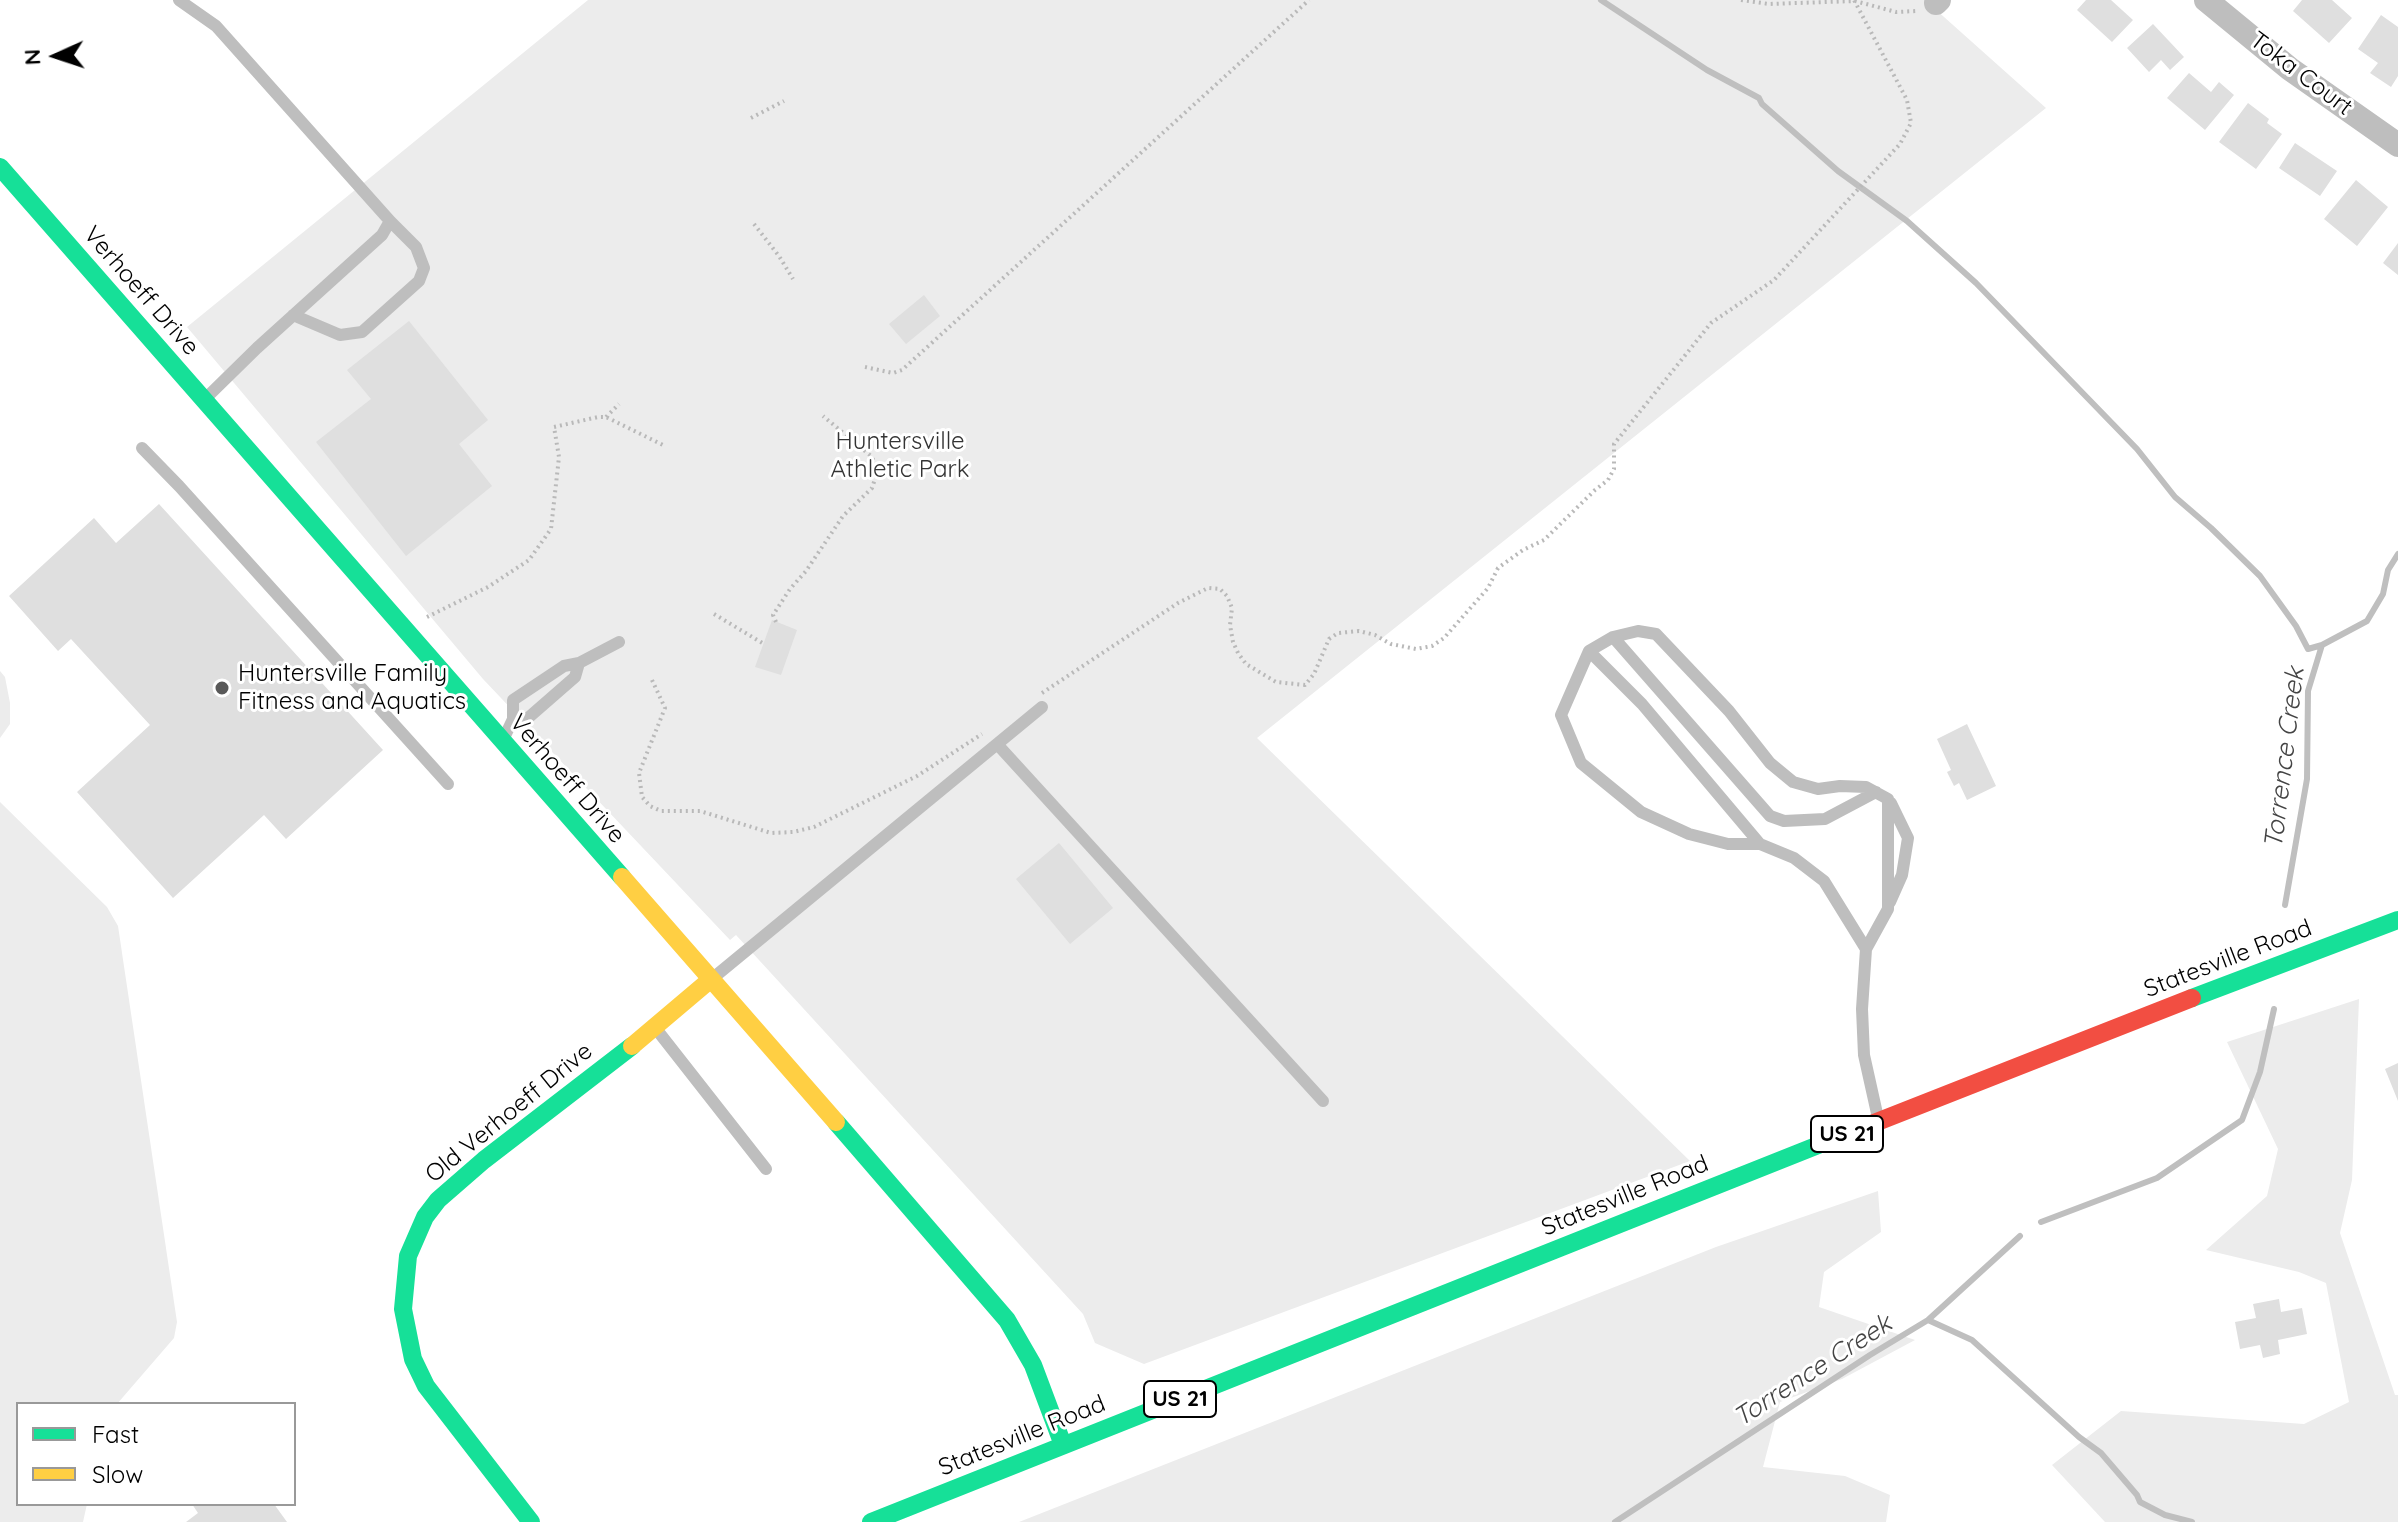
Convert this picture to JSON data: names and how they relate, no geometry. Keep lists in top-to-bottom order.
{
  "streets": {
    "street": [
      "Toka Court",
      "Verhoeff Drive",
      "Statesville Road",
      "Old Verhoeff Drive",
      "US 21"
    ]
  },
  "crossings": [
    ["Verhoeff Drive", "Statesville Road"],
    ["Verhoeff Drive", "Old Verhoeff Drive"]
  ],
  "water": ["Torrence Creek"],
  "parks": ["Huntersville Athletic Park"],
  "places": ["Huntersville Family Fitness and Aquatics"],
  "legend": ["Fast", "Slow"],
  "north": "left"
}
